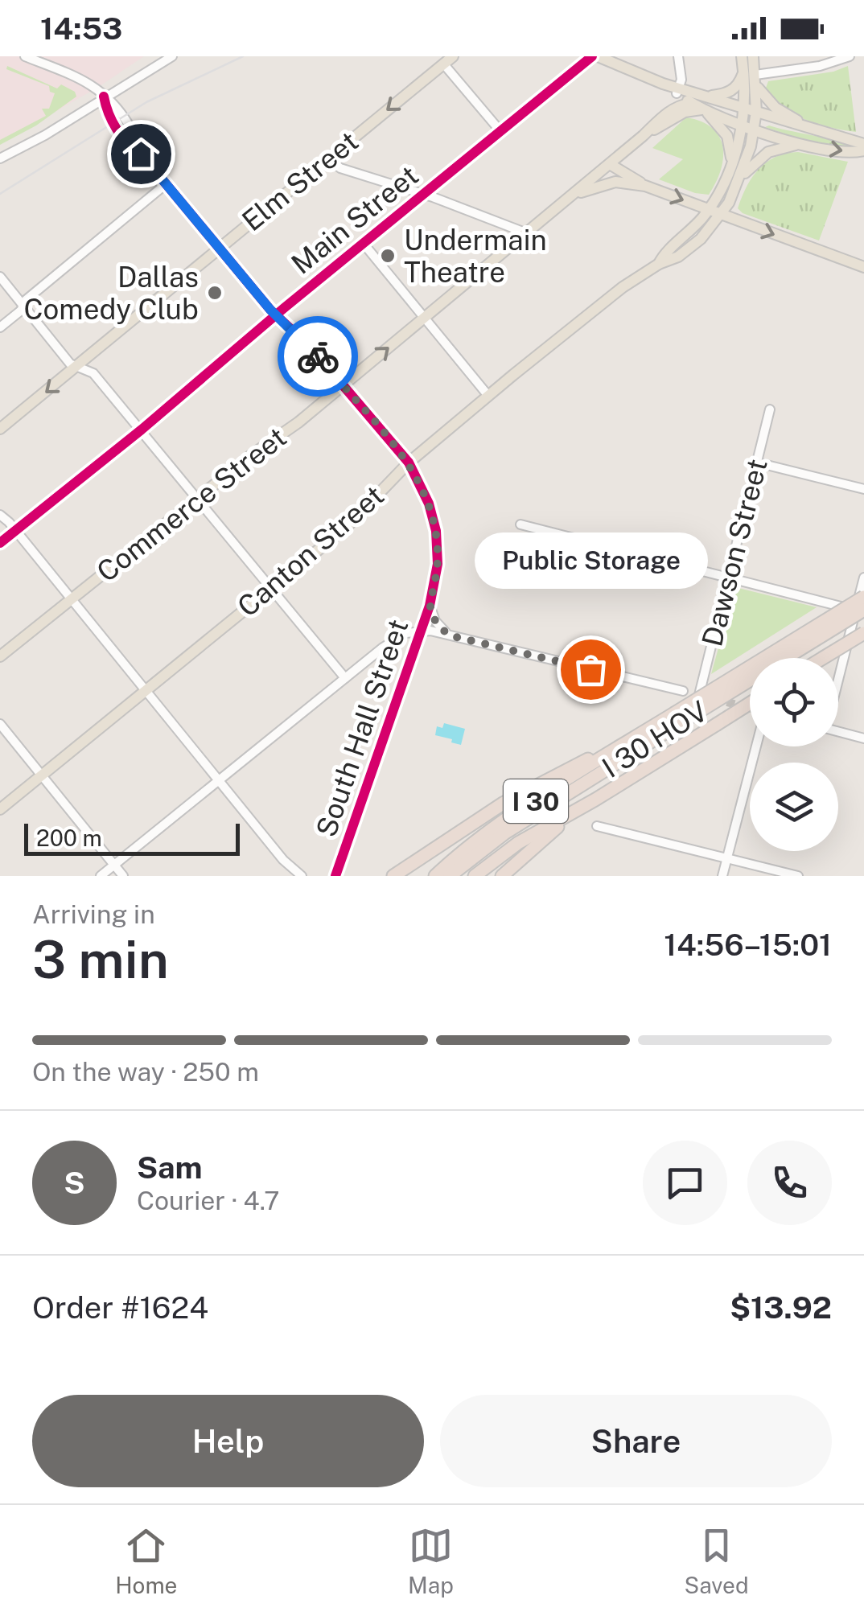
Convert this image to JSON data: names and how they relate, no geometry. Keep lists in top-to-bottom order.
{
  "streets": {
    "highway": ["I 30 HOV", "I 30"],
    "main road": [
      "Elm Street",
      "Main Street",
      "Commerce Street",
      "Canton Street"
    ],
    "street": ["Dawson Street", "South Hall Street"]
  },
  "crossings": [
    ["Elm Street", "South Hall Street"],
    ["Main Street", "South Hall Street"],
    ["Commerce Street", "South Hall Street"],
    ["Canton Street", "South Hall Street"]
  ],
  "one_way": ["Elm Street"],
  "places": ["Undermain Theatre", "Dallas Comedy Club", "Public Storage"],
  "scale_bar": "200 m",
  "page": {
    "status": "14:53",
    "bubble": "Public Storage",
    "scale": "200 m",
    "heading": ["3 min", "Arriving in", "14:56–15:01"],
    "panel": [
      "Sam",
      "Courier · 4.7",
      "Order #1624",
      "$13.92"
    ],
    "bar": "On the way · 250 m",
    "round": "S",
    "buttons": ["Help", "Share"],
    "tabs": ["Home", "Map", "Saved"]
  }
}
